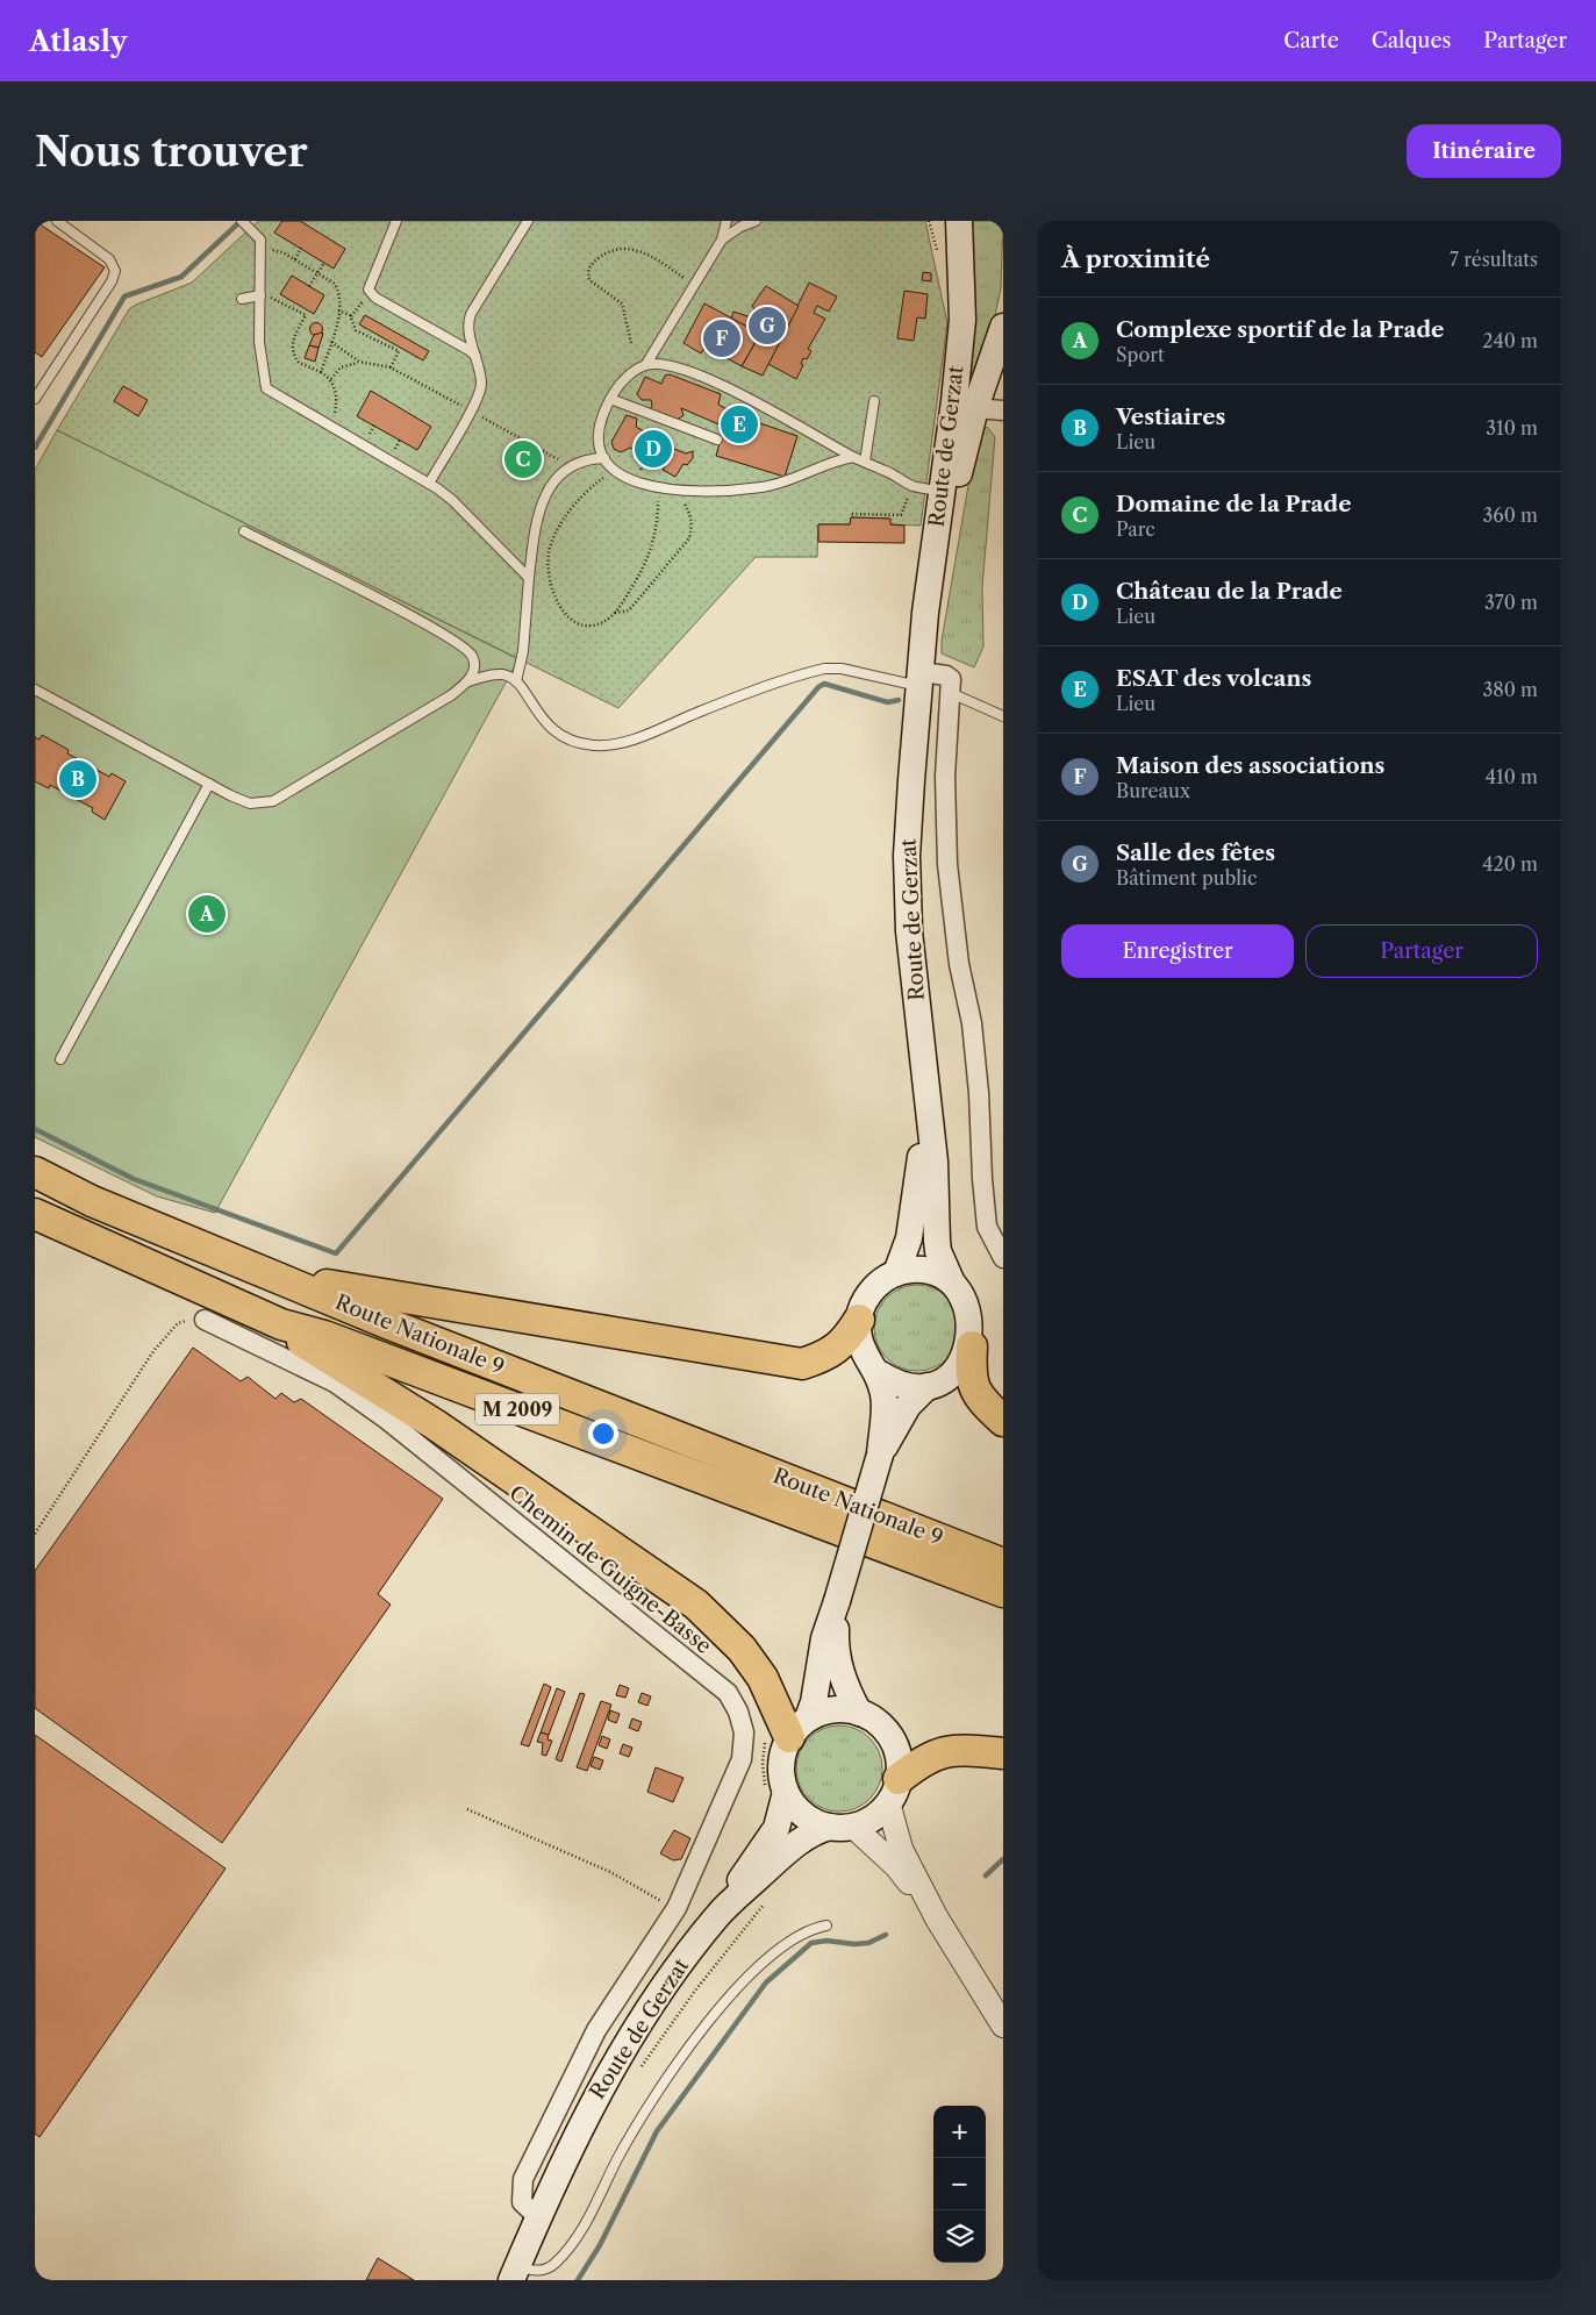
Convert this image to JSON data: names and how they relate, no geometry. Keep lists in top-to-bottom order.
{
  "streets": {
    "highway": ["Route Nationale 9", "M 2009"],
    "main road": ["Route de Gerzat"],
    "street": ["Chemin de Guigne-Basse"]
  },
  "crossings": [
    ["Route de Gerzat", "Chemin de Guigne-Basse"]
  ],
  "page": {
    "header": "Atlasly",
    "nav": ["Carte", "Calques", "Partager"],
    "buttons": [
      "Itinéraire",
      ["Enregistrer", "Partager"]
    ],
    "title": "Nous trouver",
    "heading": ["À proximité", "7 résultats"],
    "list": [
      {
        "mark": "A",
        "name": "Complexe sportif de la Prade",
        "note": "Sport",
        "value": "240 m"
      },
      {
        "mark": "B",
        "name": "Vestiaires",
        "note": "Lieu",
        "value": "310 m"
      },
      {
        "mark": "C",
        "name": "Domaine de la Prade",
        "note": "Parc",
        "value": "360 m"
      },
      {
        "mark": "D",
        "name": "Château de la Prade",
        "note": "Lieu",
        "value": "370 m"
      },
      {
        "mark": "E",
        "name": "ESAT des volcans",
        "note": "Lieu",
        "value": "380 m"
      },
      {
        "mark": "F",
        "name": "Maison des associations",
        "note": "Bureaux",
        "value": "410 m"
      },
      {
        "mark": "G",
        "name": "Salle des fêtes",
        "note": "Bâtiment public",
        "value": "420 m"
      }
    ],
    "pins": [
      "G",
      "F",
      "E",
      "D",
      "C",
      "B",
      "A"
    ],
    "map_buttons": ["+", "−"]
  }
}
